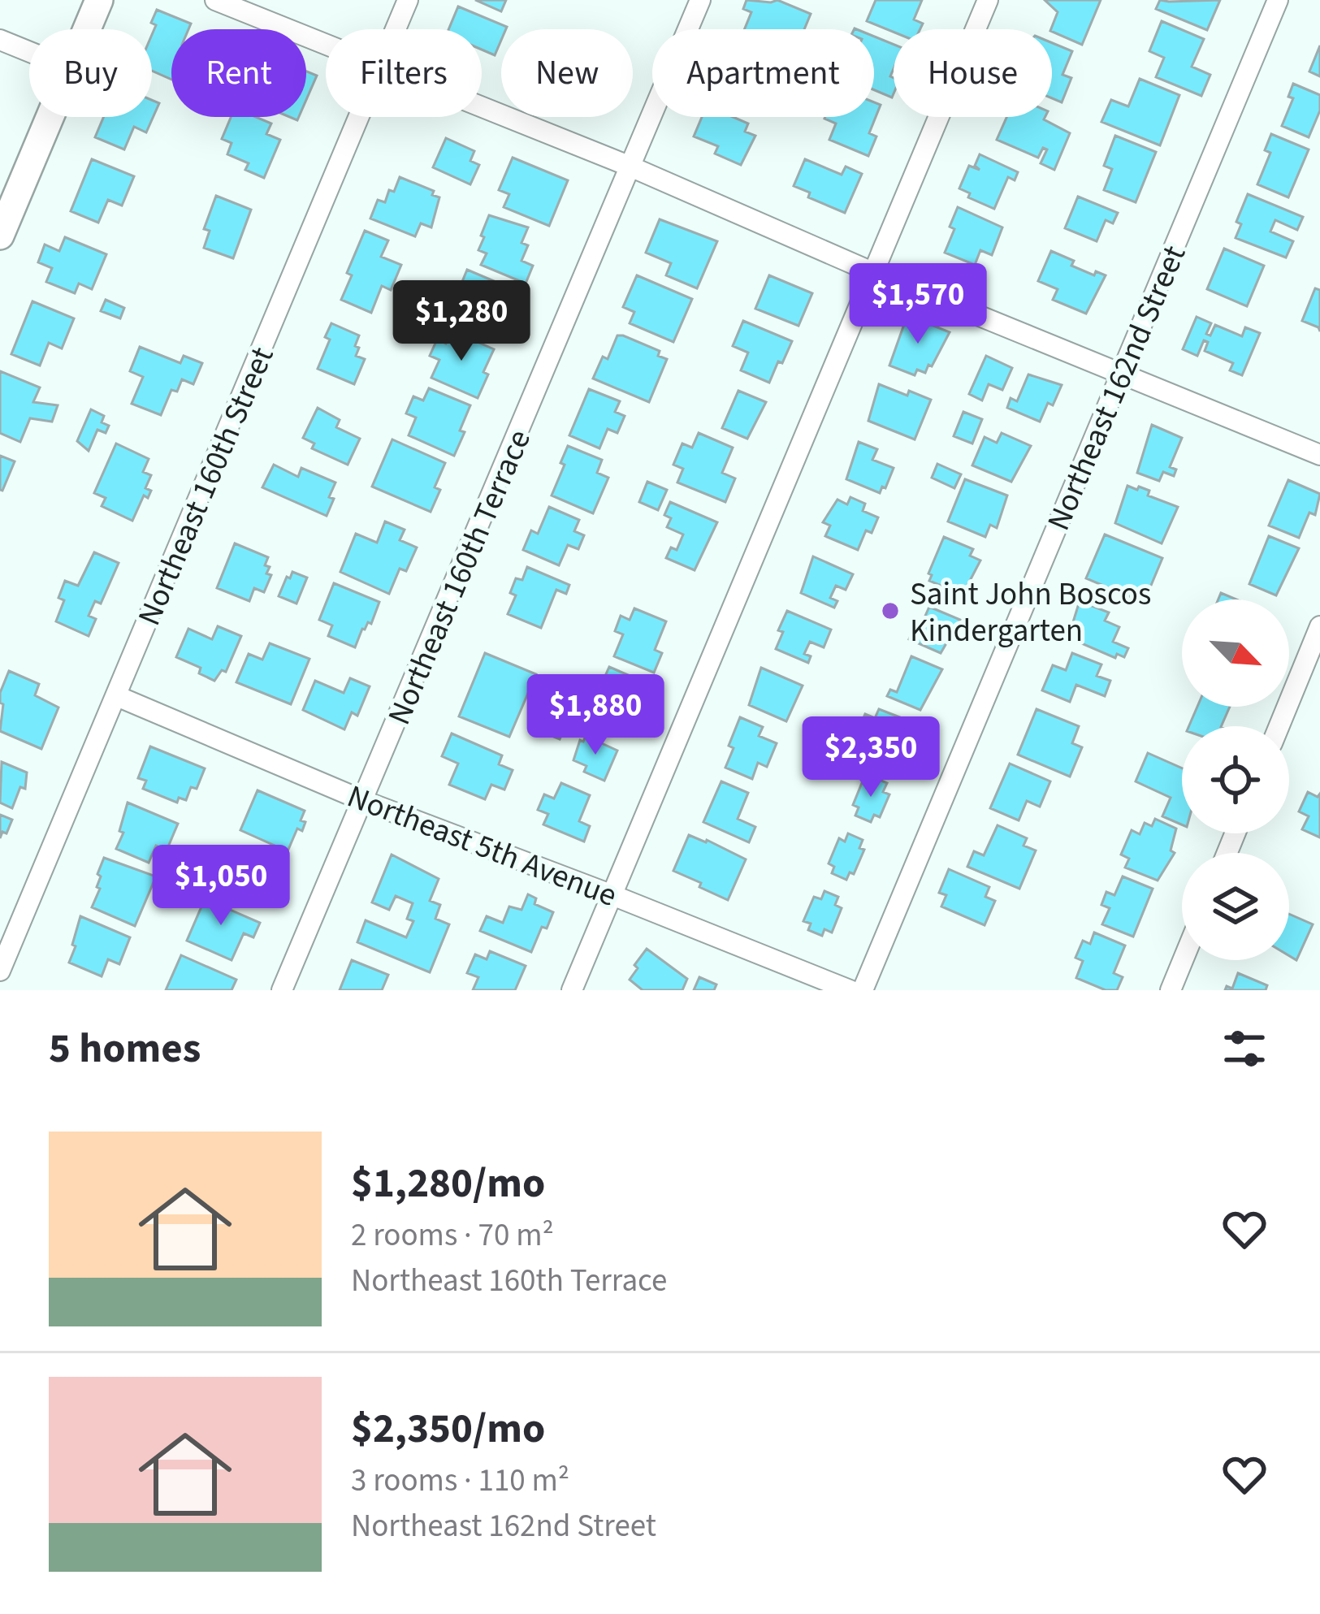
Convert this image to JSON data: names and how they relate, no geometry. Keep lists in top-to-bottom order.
{
  "streets": {
    "street": [
      "Northeast 162nd Street",
      "Northeast 160th Street",
      "Northeast 160th Terrace",
      "Northeast 5th Avenue"
    ]
  },
  "crossings": [
    ["Northeast 160th Street", "Northeast 5th Avenue"],
    ["Northeast 160th Terrace", "Northeast 5th Avenue"]
  ],
  "places": ["Saint John Boscos Kindergarten"],
  "north": "bottom right",
  "page": {
    "chip": [
      "Buy",
      "Rent",
      "Filters",
      "New",
      "Apartment",
      "House"
    ],
    "price": [
      "$1,570",
      "$1,280",
      "$1,880",
      "$2,350",
      "$1,050"
    ],
    "heading": "5 homes",
    "list": [
      {
        "name": "$1,280/mo",
        "note": "2 rooms · 70 m² · Northeast 160th Terrace"
      },
      {
        "name": "$2,350/mo",
        "note": "3 rooms · 110 m² · Northeast 162nd Street"
      }
    ]
  }
}
